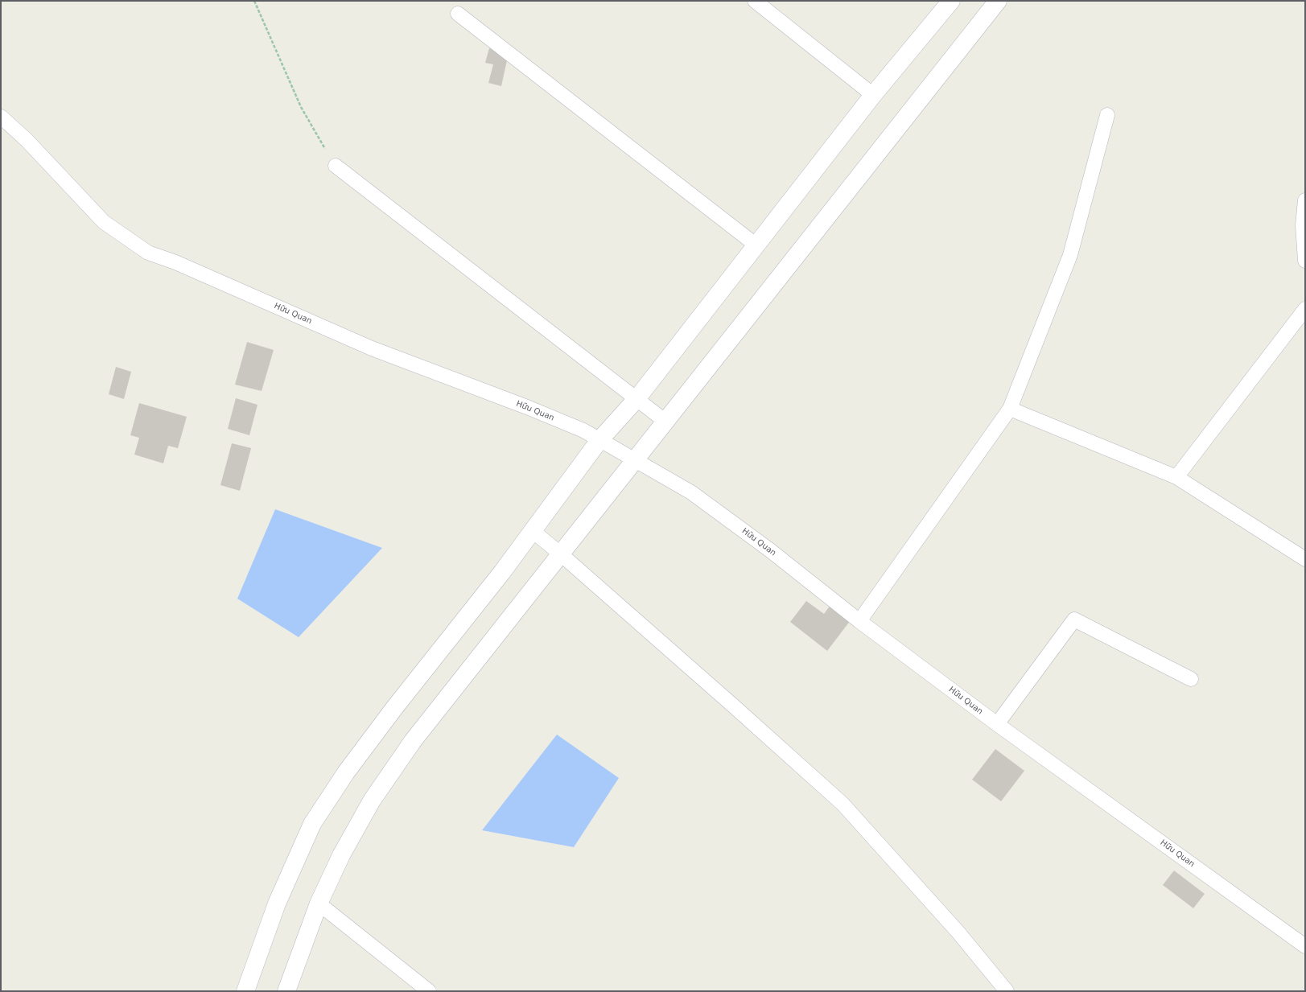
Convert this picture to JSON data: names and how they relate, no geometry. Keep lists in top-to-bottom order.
{
  "streets": {
    "lane": ["Hữu Quan"]
  }
}
